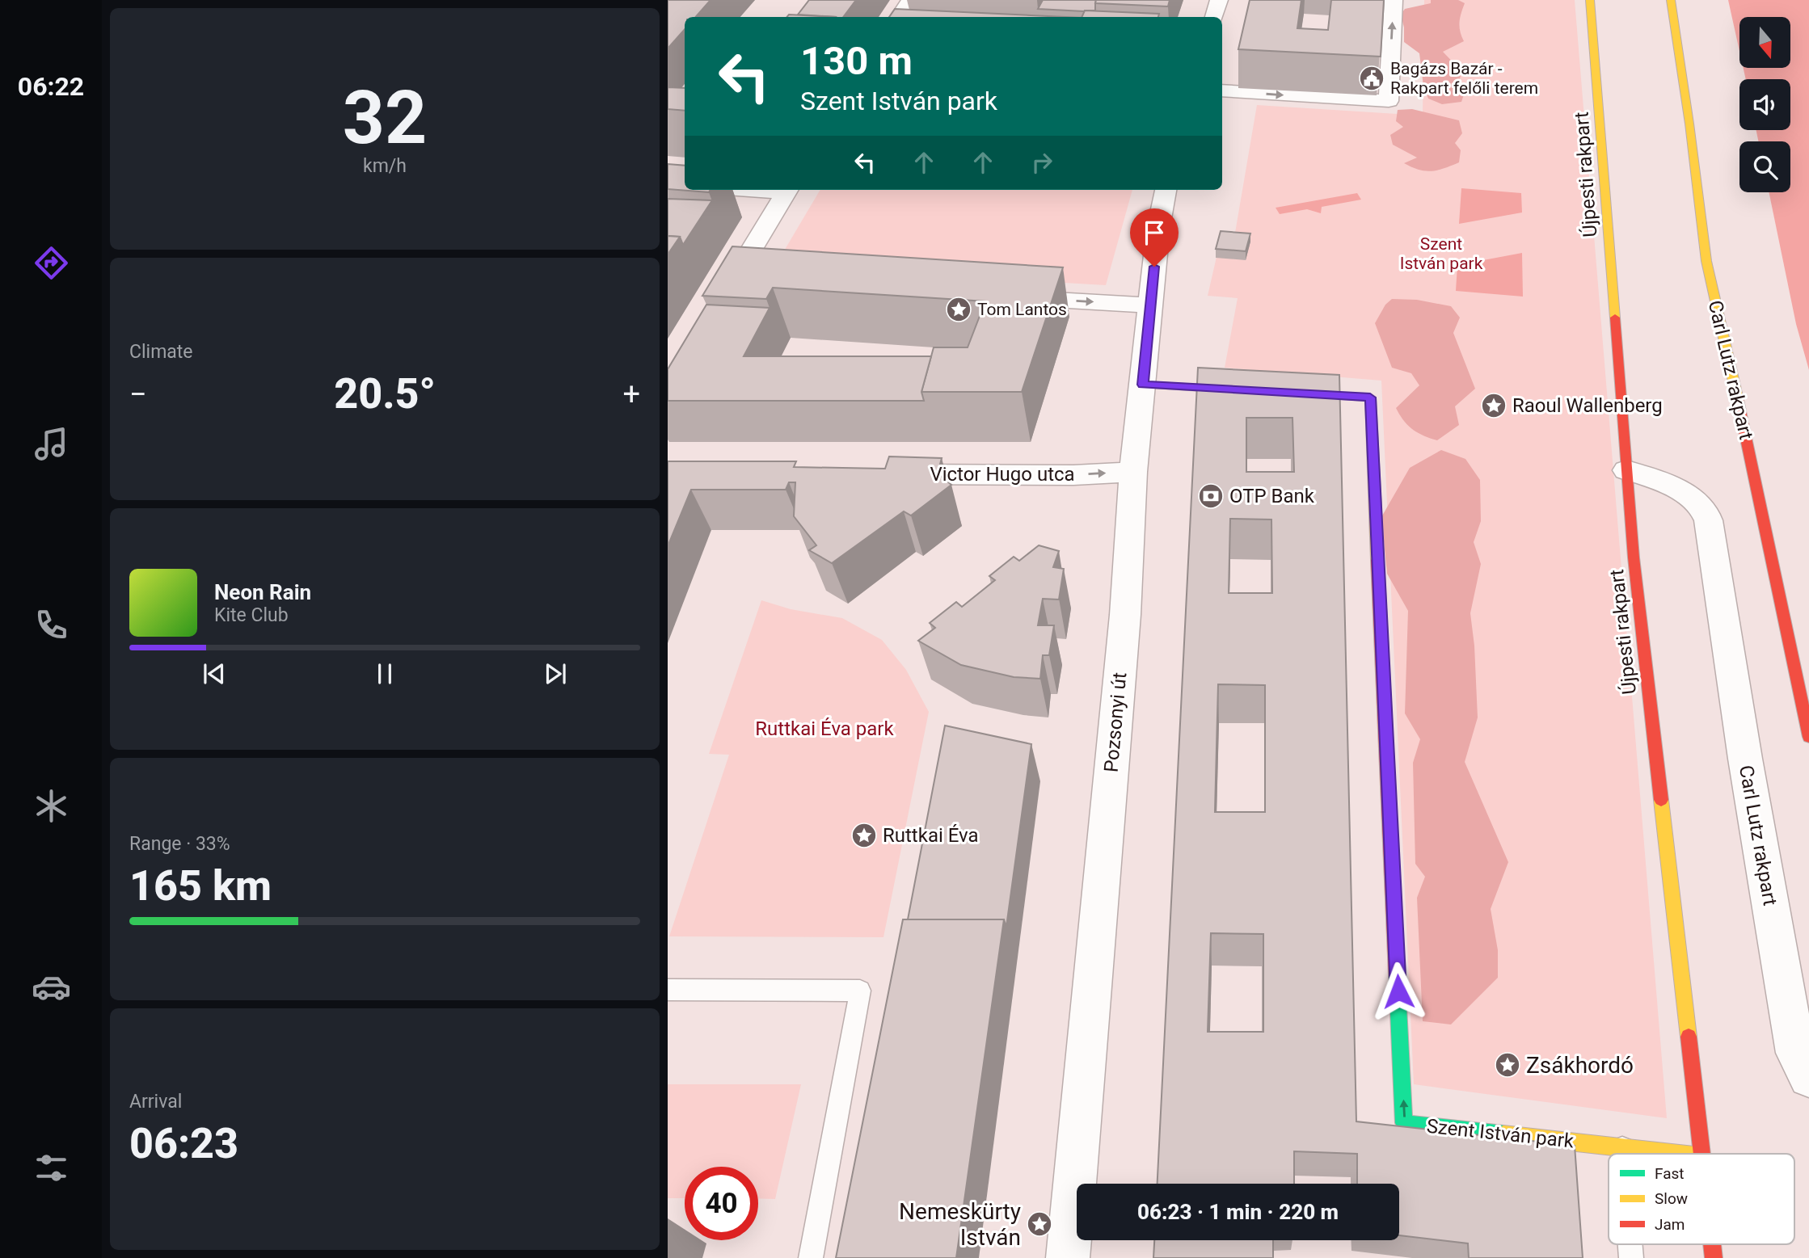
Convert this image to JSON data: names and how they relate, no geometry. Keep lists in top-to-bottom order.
{
  "streets": {
    "street": [
      "Újpesti rakpart",
      "Carl Lutz rakpart",
      "Victor Hugo utca",
      "Pozsonyi út",
      "Szent István park"
    ]
  },
  "crossings": [
    ["Újpesti rakpart", "Carl Lutz rakpart"],
    ["Victor Hugo utca", "Pozsonyi út"]
  ],
  "one_way": ["Szent István park"],
  "parks": ["Szent István park", "Ruttkai Éva park"],
  "places": {
    "public building": ["Bagázs Bazár - Rakpart felőli terem"],
    "place": [
      "Tom Lantos",
      "Raoul Wallenberg",
      "Ruttkai Éva",
      "Zsákhordó",
      "Nemeskürty István"
    ],
    "bank": ["OTP Bank"]
  },
  "legend": ["Fast", "Slow", "Jam"],
  "north": "bottom",
  "page": {
    "tabs": "06:22",
    "tile": [
      ["32", "km/h"],
      "Climate",
      ["Range · 33%", "165 km"],
      ["Arrival", "06:23"]
    ],
    "turn": ["130 m", "Szent István park"],
    "heat": ["−", "20.5°", "+"],
    "song": ["Neon Rain", "Kite Club"],
    "limit": "40",
    "trip": "06:23 · 1 min · 220 m"
  }
}
